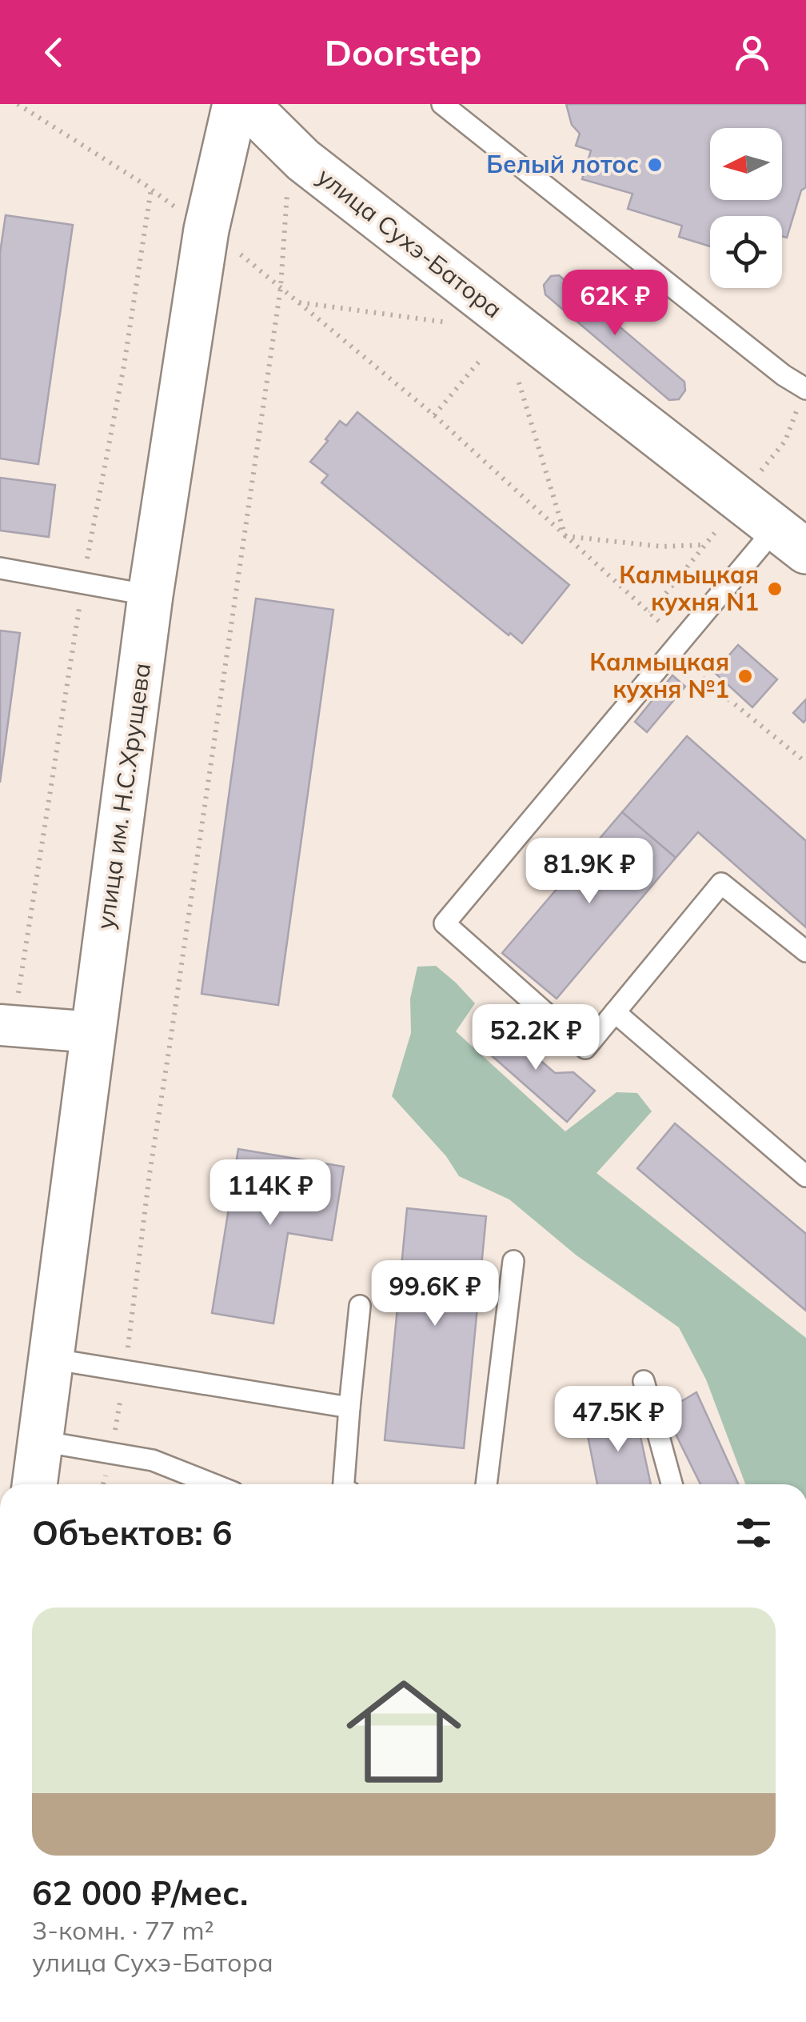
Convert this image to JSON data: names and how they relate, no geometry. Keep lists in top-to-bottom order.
{
  "streets": {
    "main road": ["улица Сухэ-Батора", "улица им. Н.С.Хрущева"]
  },
  "places": ["Белый лотос", "Калмыцкая кухня N1", "Калмыцкая кухня №1"],
  "north": "left",
  "page": {
    "header": "Doorstep",
    "price": [
      "62K ₽",
      "81.9K ₽",
      "52.2K ₽",
      "114K ₽",
      "99.6K ₽",
      "47.5K ₽"
    ],
    "heading": "Объектов: 6",
    "list": [
      {
        "name": "62 000 ₽/мес.",
        "note": "3-комн. · 77 m² · улица Сухэ-Батора"
      }
    ]
  }
}
